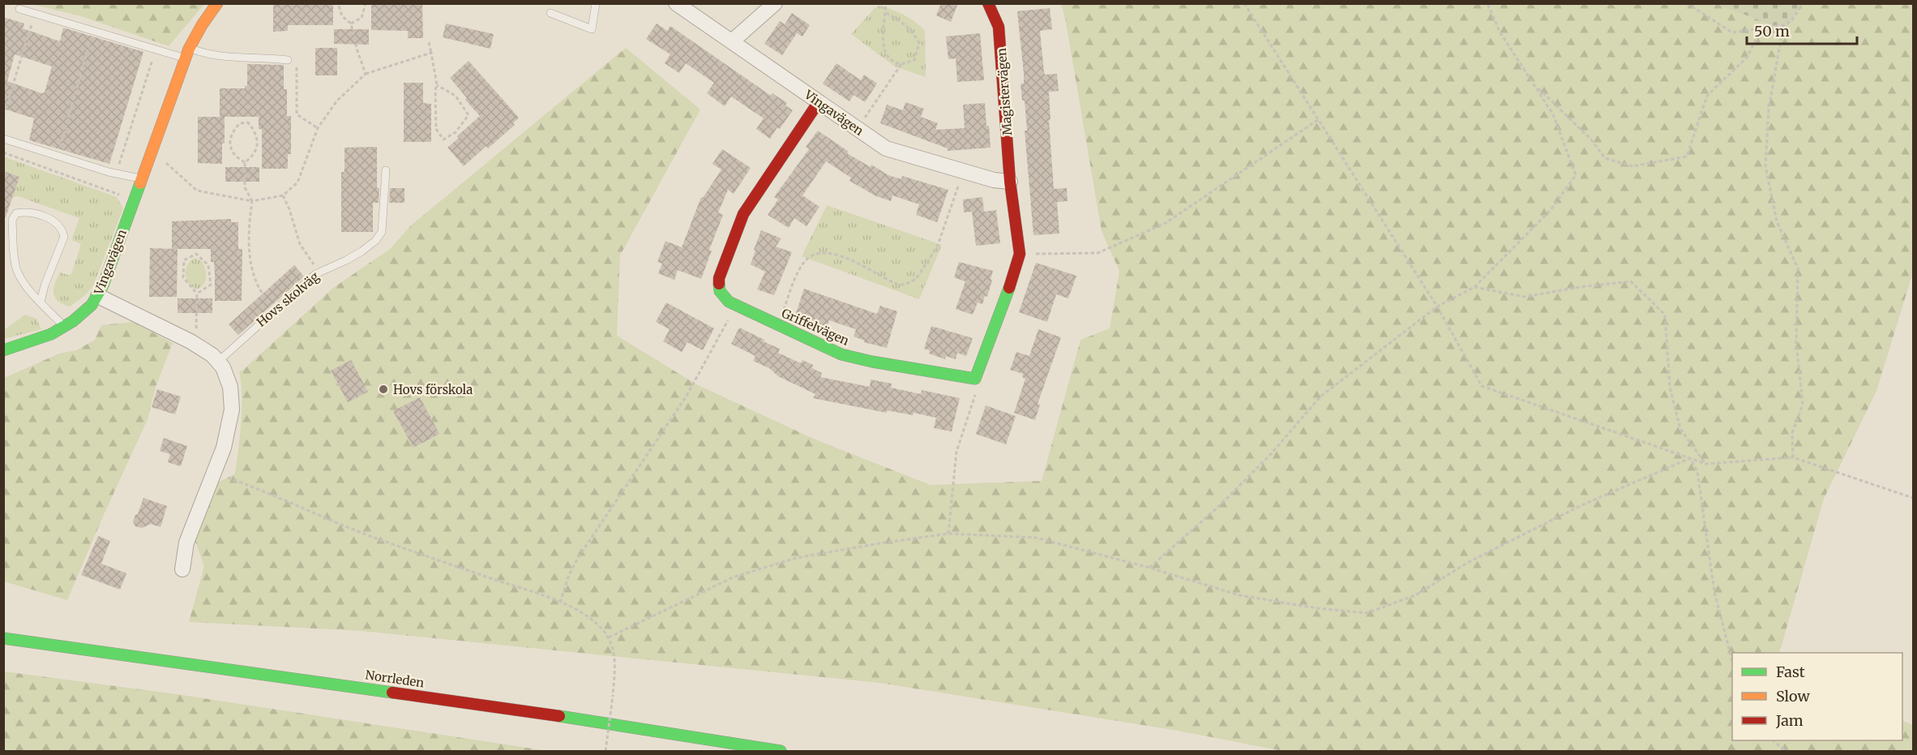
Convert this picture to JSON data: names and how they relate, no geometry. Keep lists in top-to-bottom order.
{
  "streets": {
    "main road": [
      "Magistervägen",
      "Vingavägen",
      "Griffelvägen",
      "Norrleden"
    ],
    "lane": ["Hovs skolväg"]
  },
  "crossings": [
    ["Magistervägen", "Vingavägen"],
    ["Vingavägen", "Griffelvägen"]
  ],
  "places": ["Hovs förskola"],
  "legend": ["Fast", "Slow", "Jam"],
  "scale_bar": "50 m"
}
